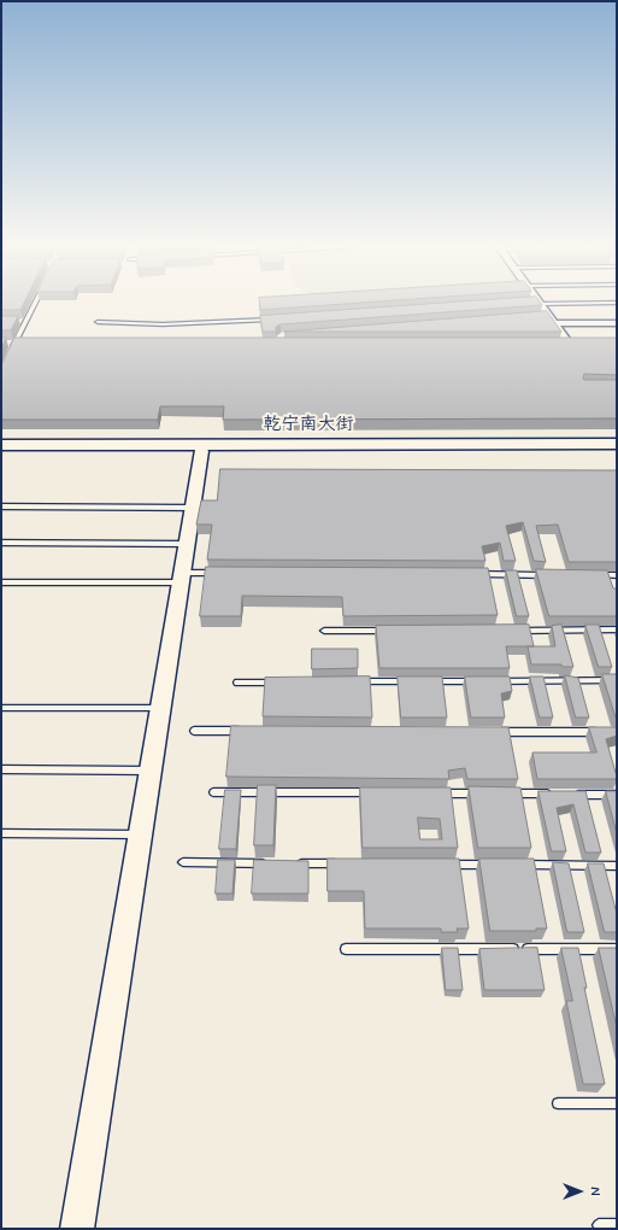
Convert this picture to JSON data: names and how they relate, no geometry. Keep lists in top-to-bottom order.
{
  "streets": {
    "main road": ["乾宁南大街"]
  },
  "north": "right"
}
